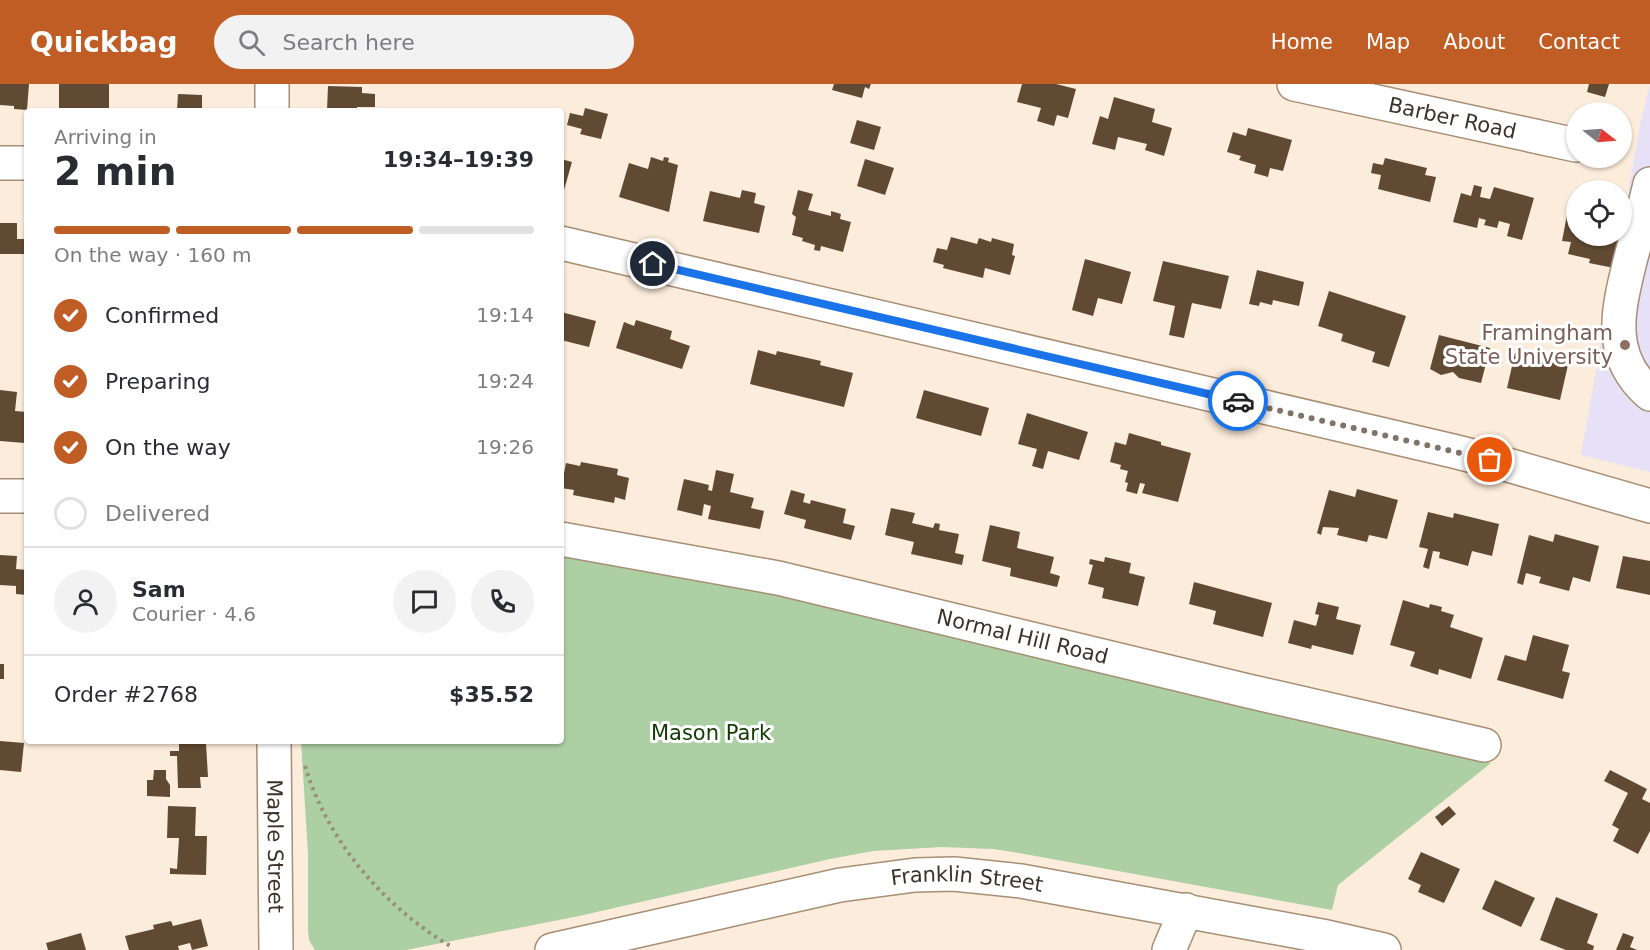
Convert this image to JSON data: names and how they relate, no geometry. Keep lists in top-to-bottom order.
{
  "streets": {
    "street": [
      "Barber Road",
      "Normal Hill Road",
      "Maple Street",
      "Franklin Street"
    ]
  },
  "parks": ["Mason Park"],
  "places": ["Framingham State University"],
  "north": "right",
  "page": {
    "header": "Quickbag",
    "search": "Search here",
    "nav": [
      "Home",
      "Map",
      "About",
      "Contact"
    ],
    "heading": ["2 min", "Arriving in", "19:34–19:39"],
    "panel": [
      "Sam",
      "Courier · 4.6",
      "Order #2768",
      "$35.52"
    ],
    "bar": "On the way · 160 m",
    "list": [
      ["Confirmed", "19:14"],
      ["Preparing", "19:24"],
      ["On the way", "19:26"],
      "Delivered"
    ]
  }
}
